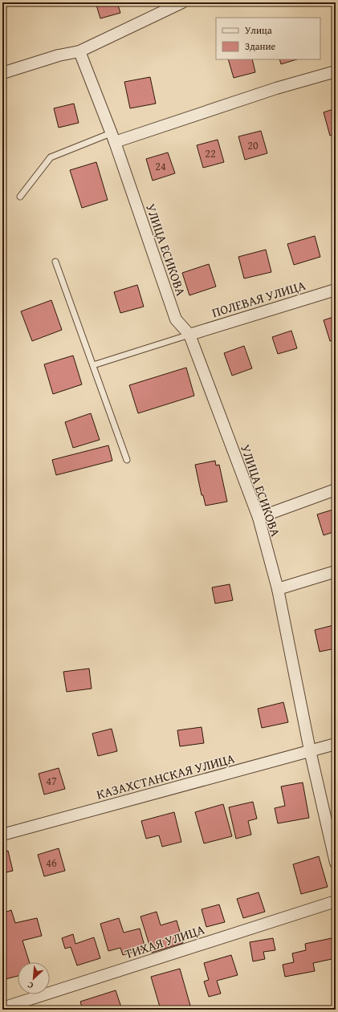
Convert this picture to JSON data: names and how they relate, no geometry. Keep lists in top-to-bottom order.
{
  "streets": {
    "street": [
      "УЛИЦА ЕСИКОВА",
      "ПОЛЕВАЯ УЛИЦА",
      "КАЗАХСТАНСКАЯ УЛИЦА",
      "ТИХАЯ УЛИЦА"
    ]
  },
  "crossings": [
    ["УЛИЦА ЕСИКОВА", "ПОЛЕВАЯ УЛИЦА"],
    ["УЛИЦА ЕСИКОВА", "КАЗАХСТАНСКАЯ УЛИЦА"]
  ],
  "house_numbers": [
    "20",
    "22",
    "24",
    "47",
    "46"
  ],
  "legend": ["Улица", "Здание"],
  "north": "bottom left"
}
